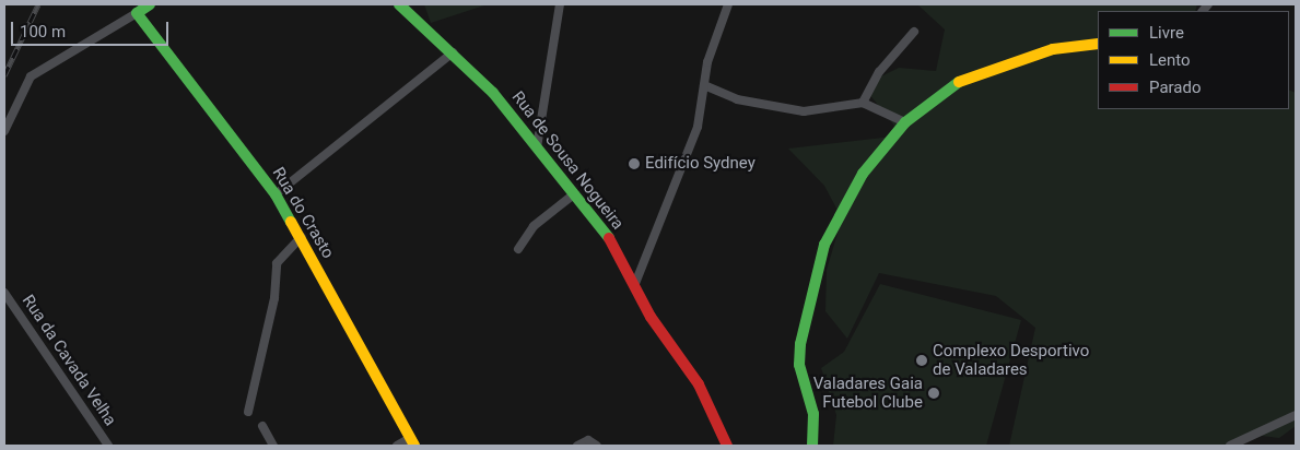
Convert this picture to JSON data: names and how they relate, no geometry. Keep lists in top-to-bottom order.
{
  "streets": {
    "street": ["Rua de Sousa Nogueira", "Rua do Crasto", "Rua da Cavada Velha"]
  },
  "places": ["Edifício Sydney", "Complexo Desportivo de Valadares", "Valadares Gaia Futebol Clube"],
  "legend": ["Livre", "Lento", "Parado"],
  "scale_bar": "100 m"
}
